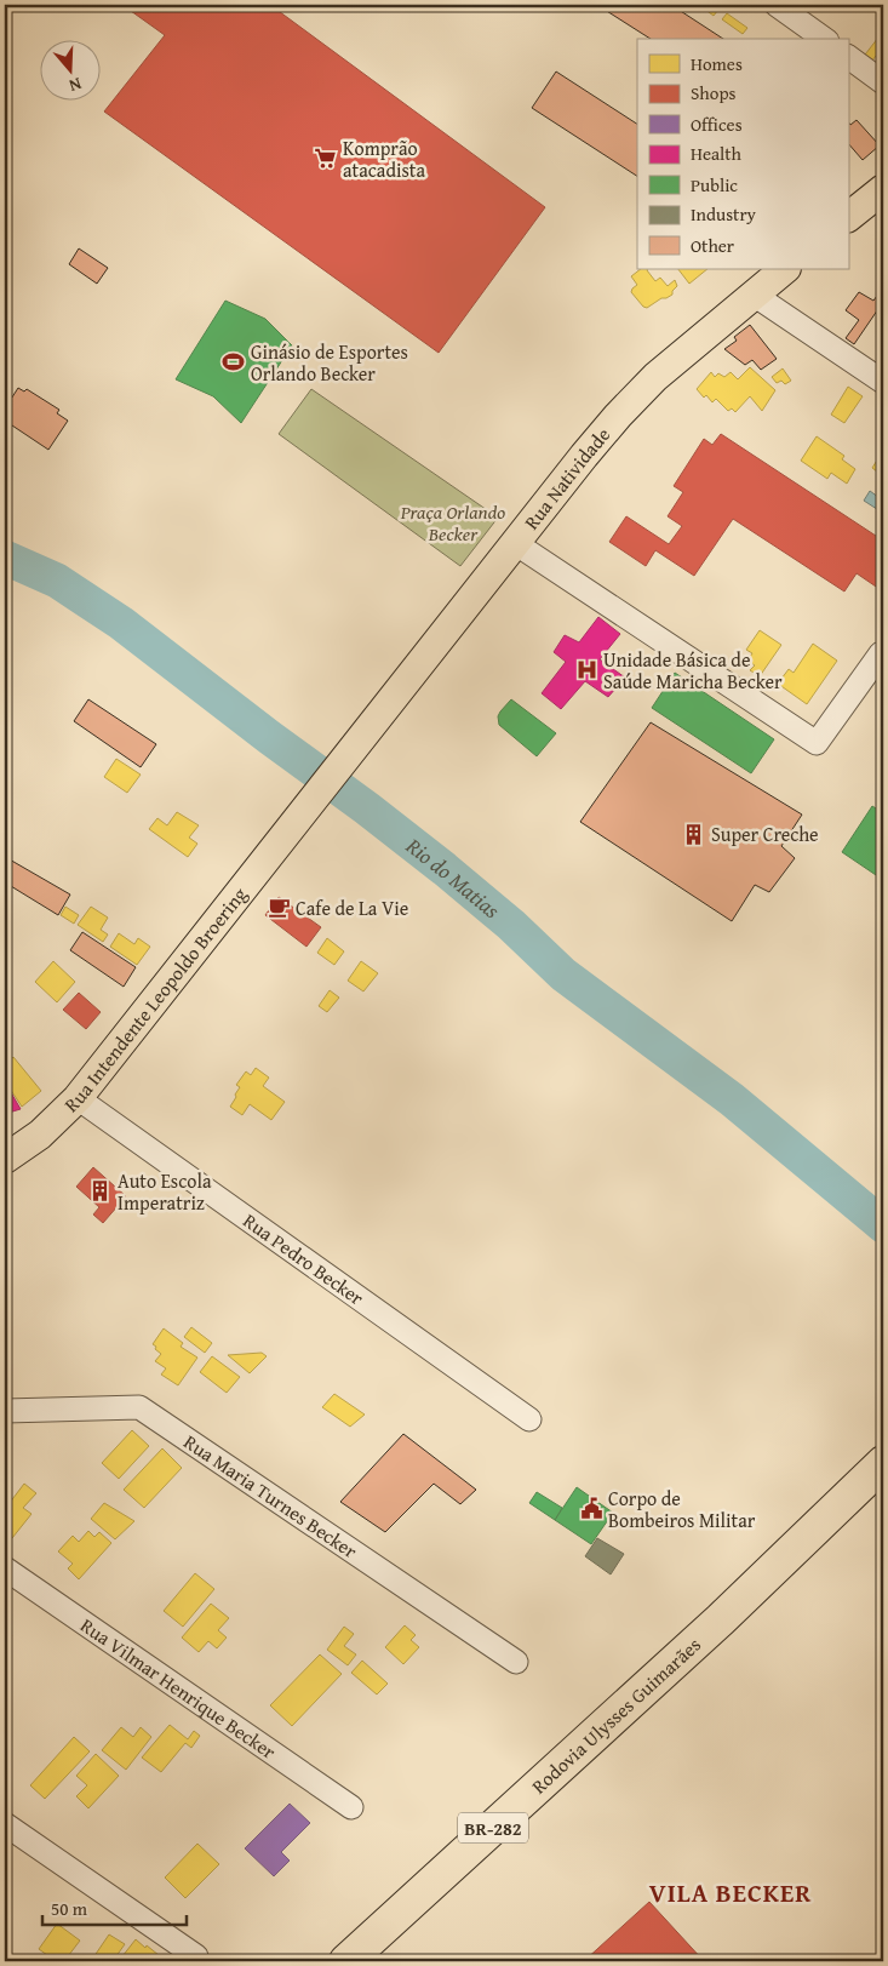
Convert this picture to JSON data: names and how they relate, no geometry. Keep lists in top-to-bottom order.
{
  "streets": {
    "highway": ["Rodovia Ulysses Guimarães", "BR-282"],
    "main road": ["Rua Natividade", "Rua Intendente Leopoldo Broering"],
    "street": ["Rua Pedro Becker", "Rua Maria Turnes Becker", "Rua Vilmar Henrique Becker"]
  },
  "crossings": [
    ["Rua Natividade", "Rua Intendente Leopoldo Broering"],
    ["Rua Intendente Leopoldo Broering", "Rua Pedro Becker"]
  ],
  "districts": ["VILA BECKER"],
  "water": ["Rio do Matias"],
  "parks": ["Praça Orlando Becker"],
  "places": {
    "supermarket": ["Komprão atacadista"],
    "sports": ["Ginásio de Esportes Orlando Becker"],
    "hospital": ["Unidade Básica de Saúde Maricha Becker"],
    "building": ["Super Creche", "Auto Escola Imperatriz"],
    "cafe": ["Cafe de La Vie"],
    "public building": ["Corpo de Bombeiros Militar"]
  },
  "legend": [
    "Homes",
    "Shops",
    "Offices",
    "Health",
    "Public",
    "Industry",
    "Other"
  ],
  "scale_bar": "50 m",
  "north": "bottom"
}
